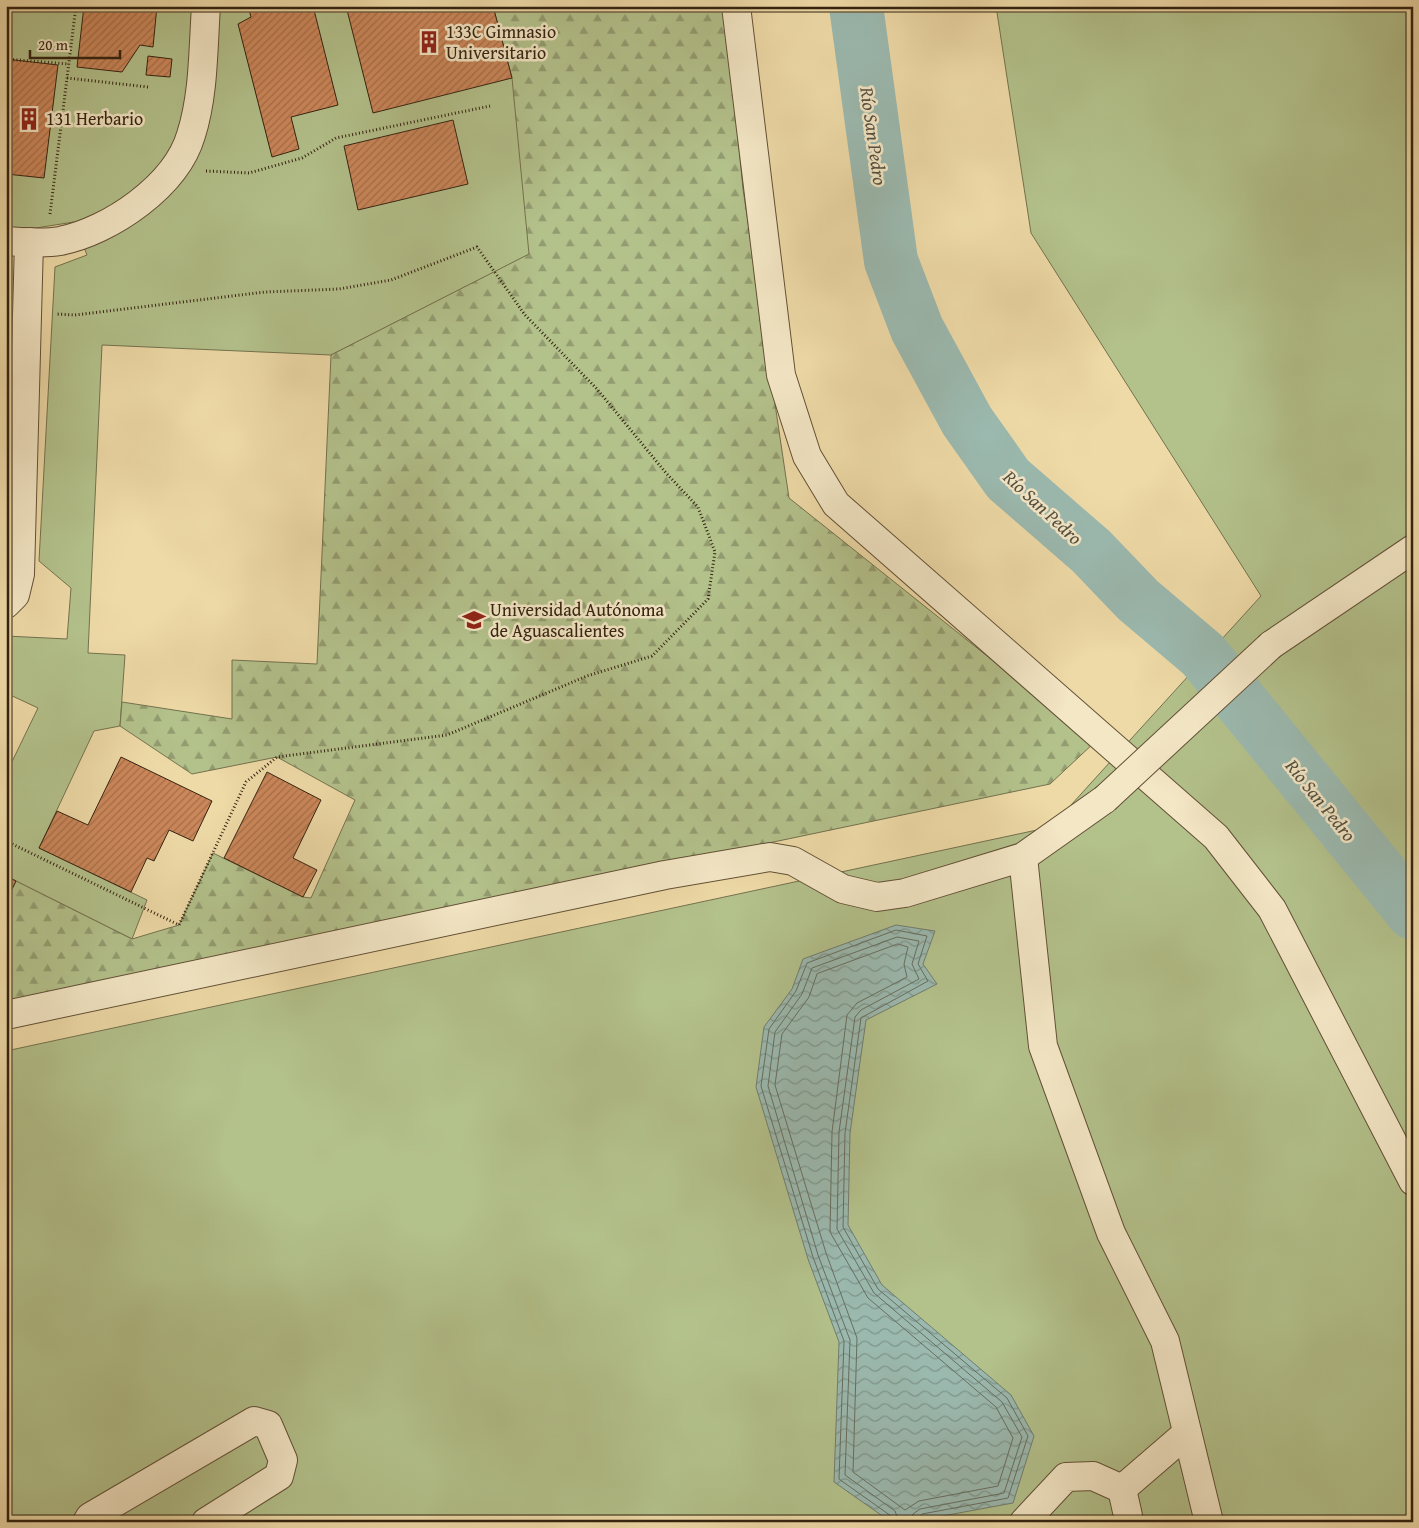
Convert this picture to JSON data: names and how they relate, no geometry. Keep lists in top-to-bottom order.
{
  "water": ["Río San Pedro"],
  "places": {
    "building": ["133C Gimnasio Universitario", "131 Herbario"],
    "school or university": ["Universidad Autónoma de Aguascalientes"]
  },
  "scale_bar": "20 m"
}
